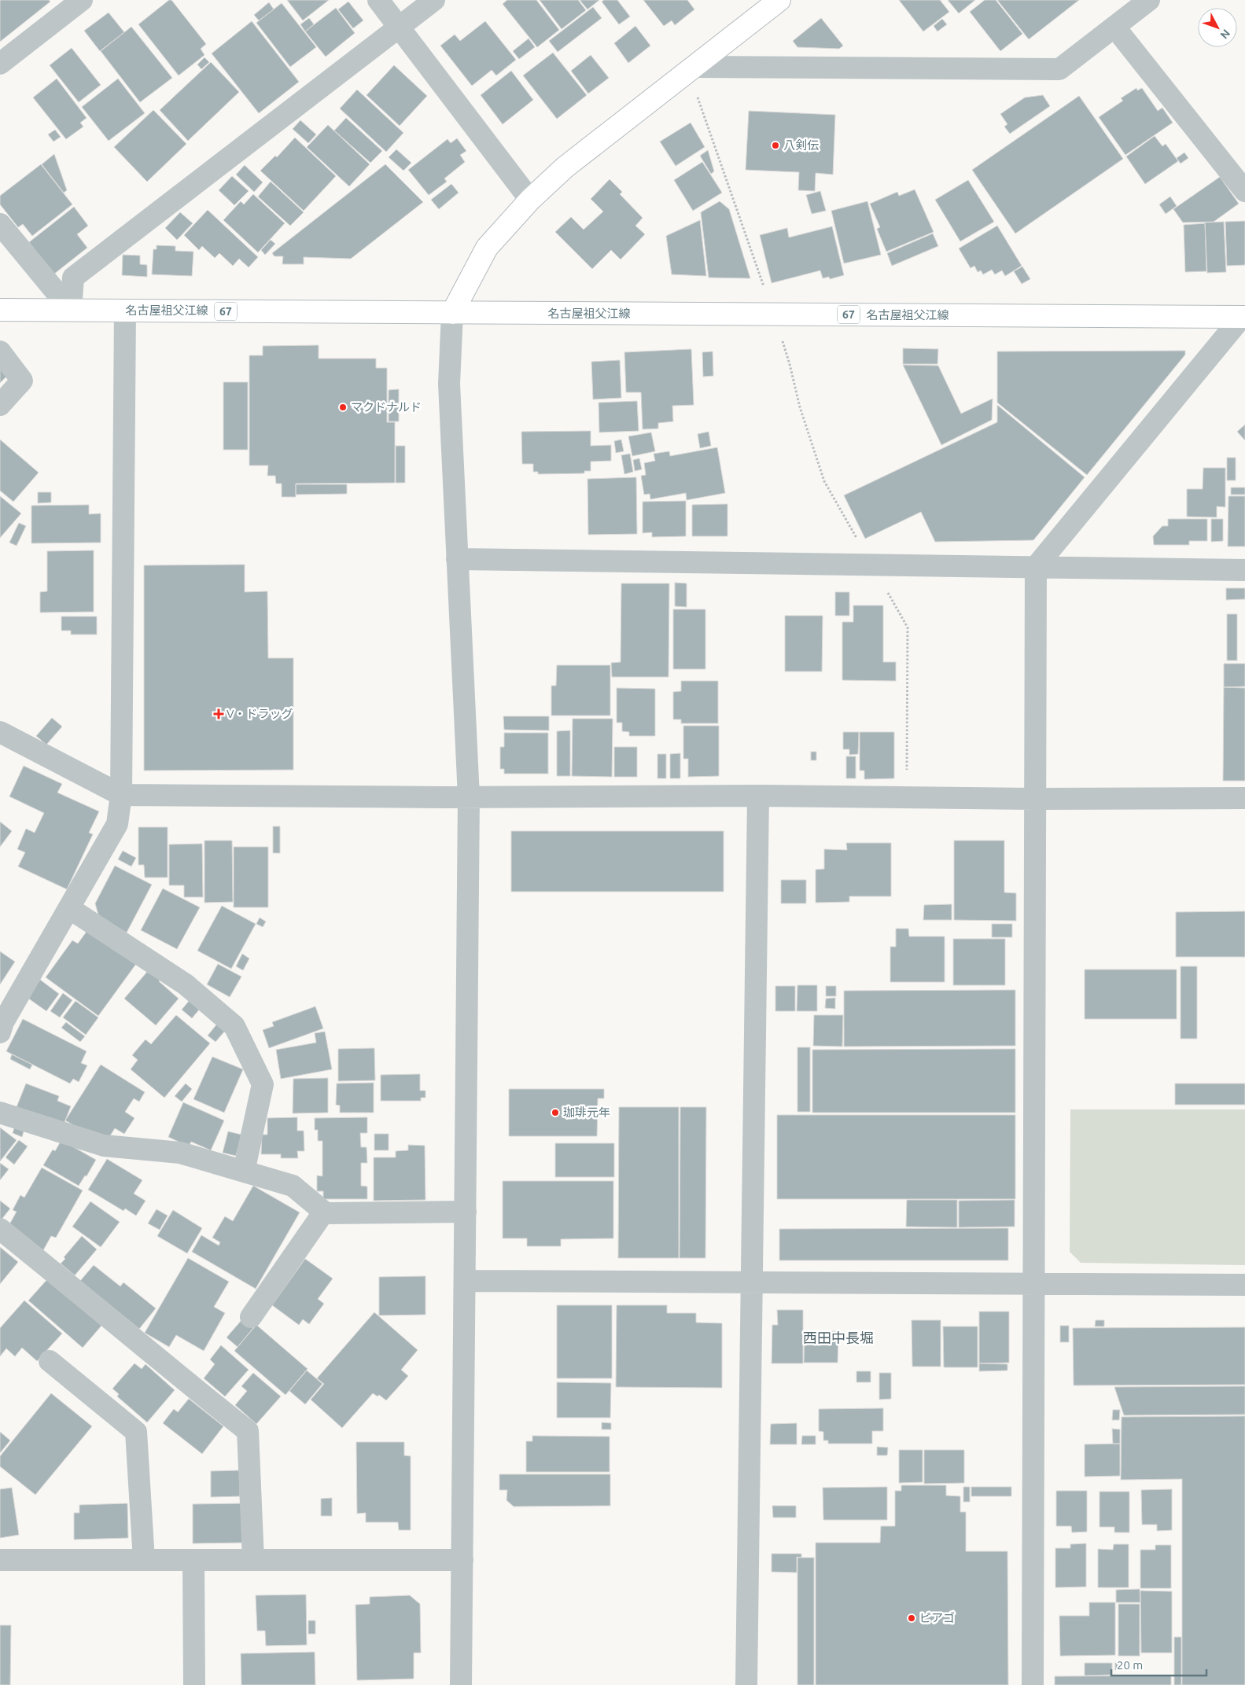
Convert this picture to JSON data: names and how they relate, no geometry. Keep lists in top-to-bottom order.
{
  "streets": {
    "main road": ["名古屋祖父江線", "67"]
  },
  "districts": ["西田中長堀"],
  "places": {
    "other": [
      "八剣伝",
      "マクドナルド",
      "珈琲元年",
      "ピアゴ"
    ],
    "health": ["V・ドラッグ"]
  },
  "scale_bar": "20 m",
  "north": "bottom right"
}
